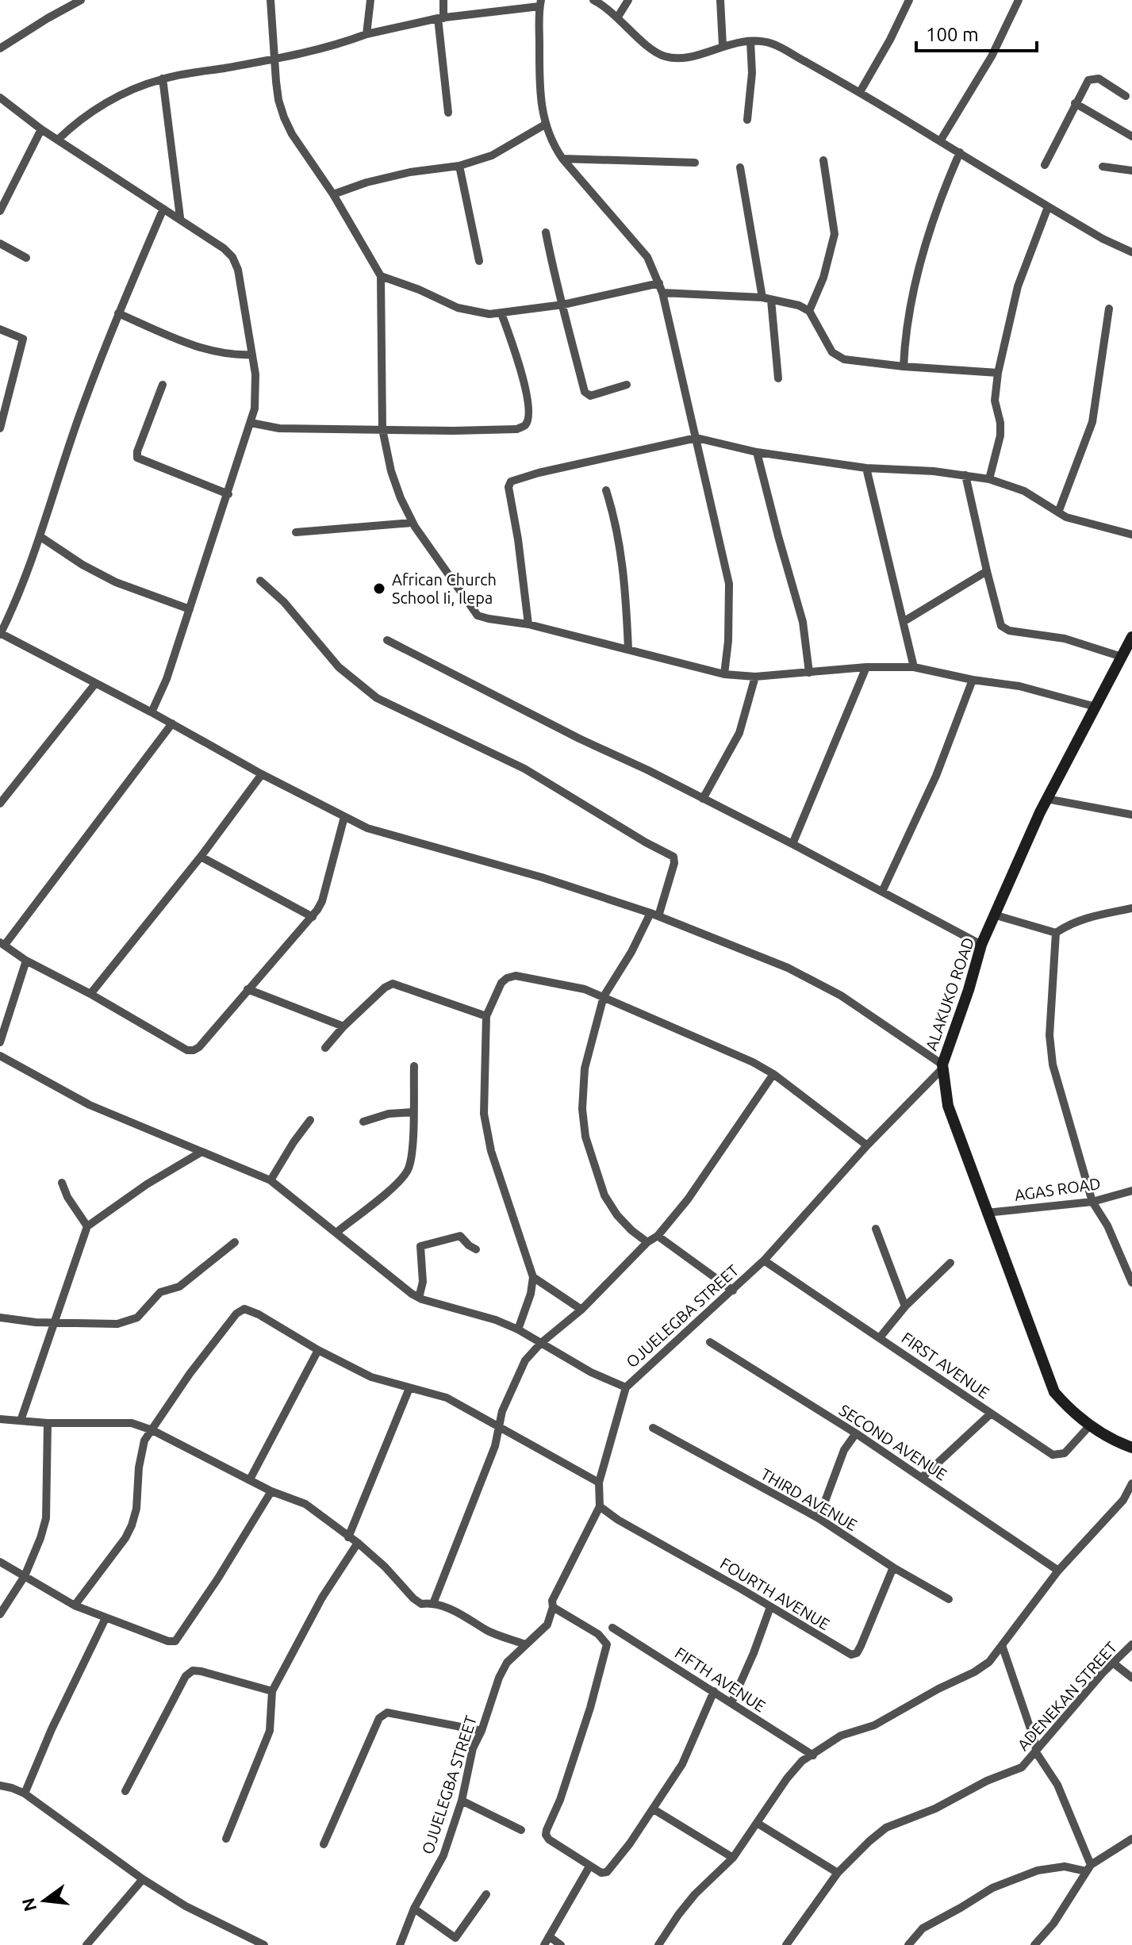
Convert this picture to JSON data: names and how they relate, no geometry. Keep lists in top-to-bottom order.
{
  "streets": {
    "main road": ["ALAKUKO ROAD"],
    "street": [
      "AGAS ROAD",
      "OJUELEGBA STREET",
      "FIRST AVENUE",
      "SECOND AVENUE",
      "THIRD AVENUE",
      "FOURTH AVENUE",
      "FIFTH AVENUE",
      "ADENEKAN STREET"
    ]
  },
  "crossings": [
    ["ALAKUKO ROAD", "AGAS ROAD"],
    ["ALAKUKO ROAD", "OJUELEGBA STREET"],
    ["ALAKUKO ROAD", "FIRST AVENUE"],
    ["OJUELEGBA STREET", "FIRST AVENUE"],
    ["OJUELEGBA STREET", "FOURTH AVENUE"],
    ["THIRD AVENUE", "FOURTH AVENUE"]
  ],
  "places": ["African Church School Ii, Ilepa"],
  "scale_bar": "100 m",
  "north": "left"
}
